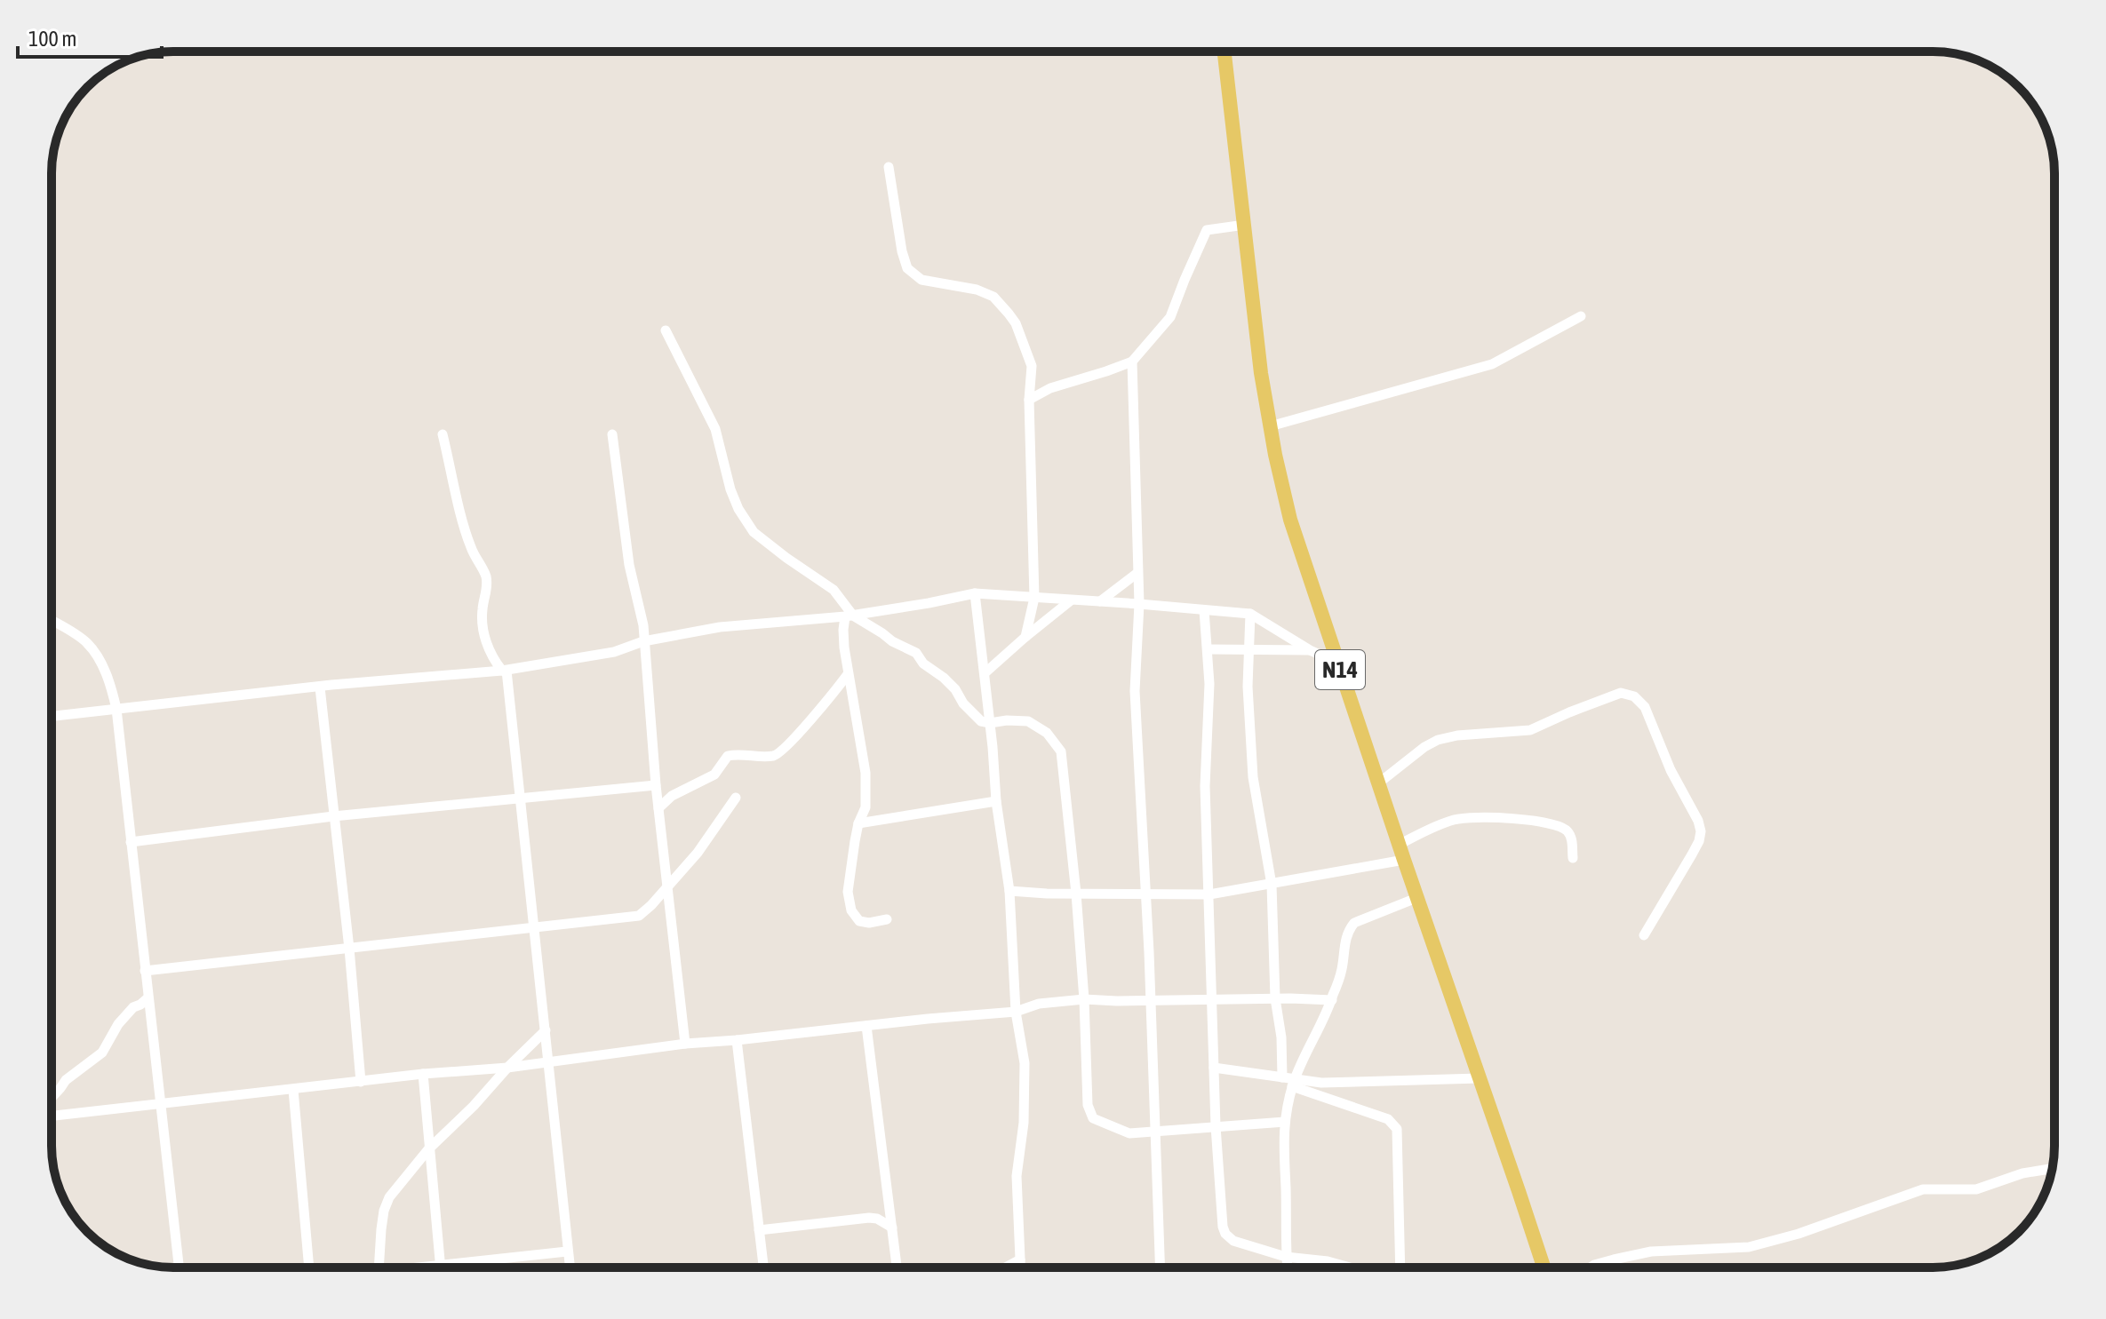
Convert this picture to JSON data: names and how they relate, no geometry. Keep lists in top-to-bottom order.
{
  "streets": {
    "main road": ["N14"]
  },
  "scale_bar": "100 m"
}
